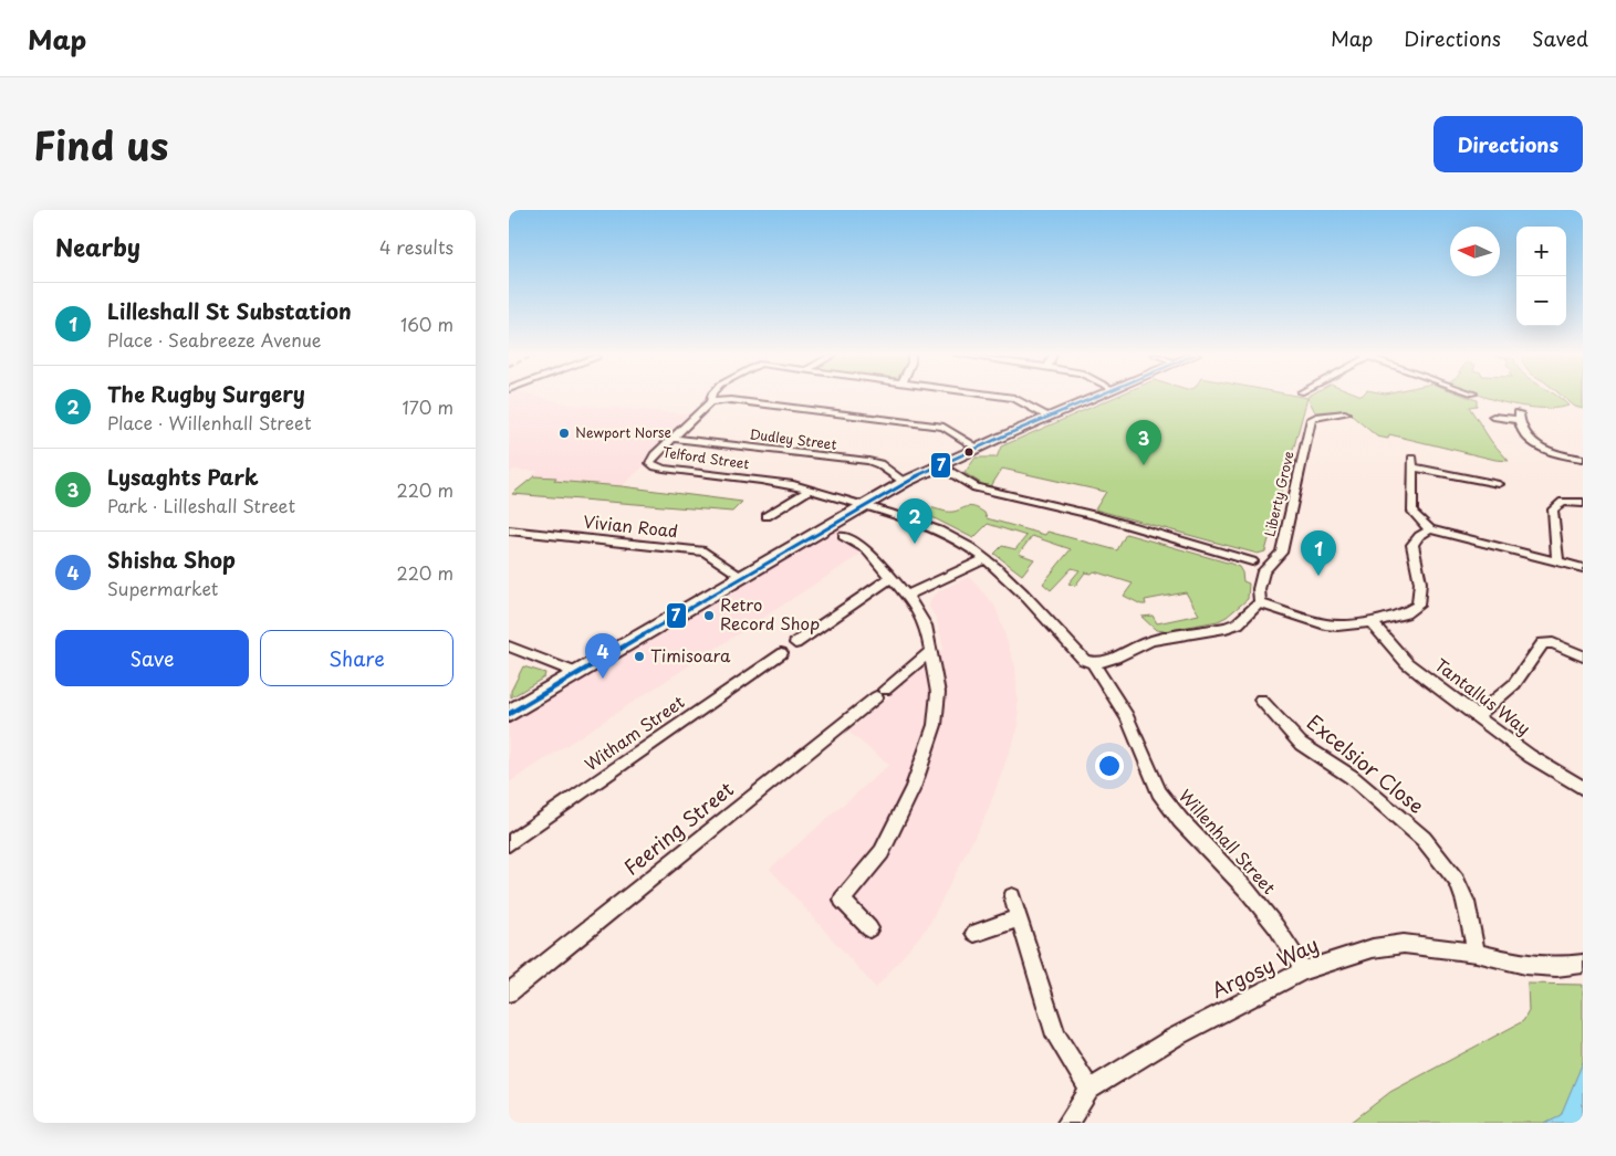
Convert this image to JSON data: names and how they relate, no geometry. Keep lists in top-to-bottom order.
{
  "streets": {
    "street": [
      "Dudley Street",
      "Telford Street",
      "Liberty Grove",
      "Vivian Road",
      "Tantallus Way",
      "Witham Street",
      "Excelsior Close",
      "Feering Street",
      "Willenhall Street",
      "Argosy Way"
    ]
  },
  "crossings": [
    ["Dudley Street", "Telford Street"],
    ["Telford Street", "Willenhall Street"],
    ["Excelsior Close", "Argosy Way"],
    ["Willenhall Street", "Argosy Way"]
  ],
  "places": ["Newport Norse", "Retro Record Shop", "Timisoara"],
  "lines": ["transit line 7"],
  "north": "left",
  "page": {
    "header": "Map",
    "nav": ["Map", "Directions", "Saved"],
    "title": "Find us",
    "buttons": [
      "Directions",
      ["Save", "Share"]
    ],
    "heading": ["Nearby", "4 results"],
    "map_buttons": ["+", "−"],
    "list": [
      {
        "mark": "1",
        "name": "Lilleshall St Substation",
        "note": "Place · Seabreeze Avenue",
        "value": "160 m"
      },
      {
        "mark": "2",
        "name": "The Rugby Surgery",
        "note": "Place · Willenhall Street",
        "value": "170 m"
      },
      {
        "mark": "3",
        "name": "Lysaghts Park",
        "note": "Park · Lilleshall Street",
        "value": "220 m"
      },
      {
        "mark": "4",
        "name": "Shisha Shop",
        "note": "Supermarket",
        "value": "220 m"
      }
    ],
    "pins": [
      "3",
      "2",
      "1",
      "4"
    ]
  }
}
